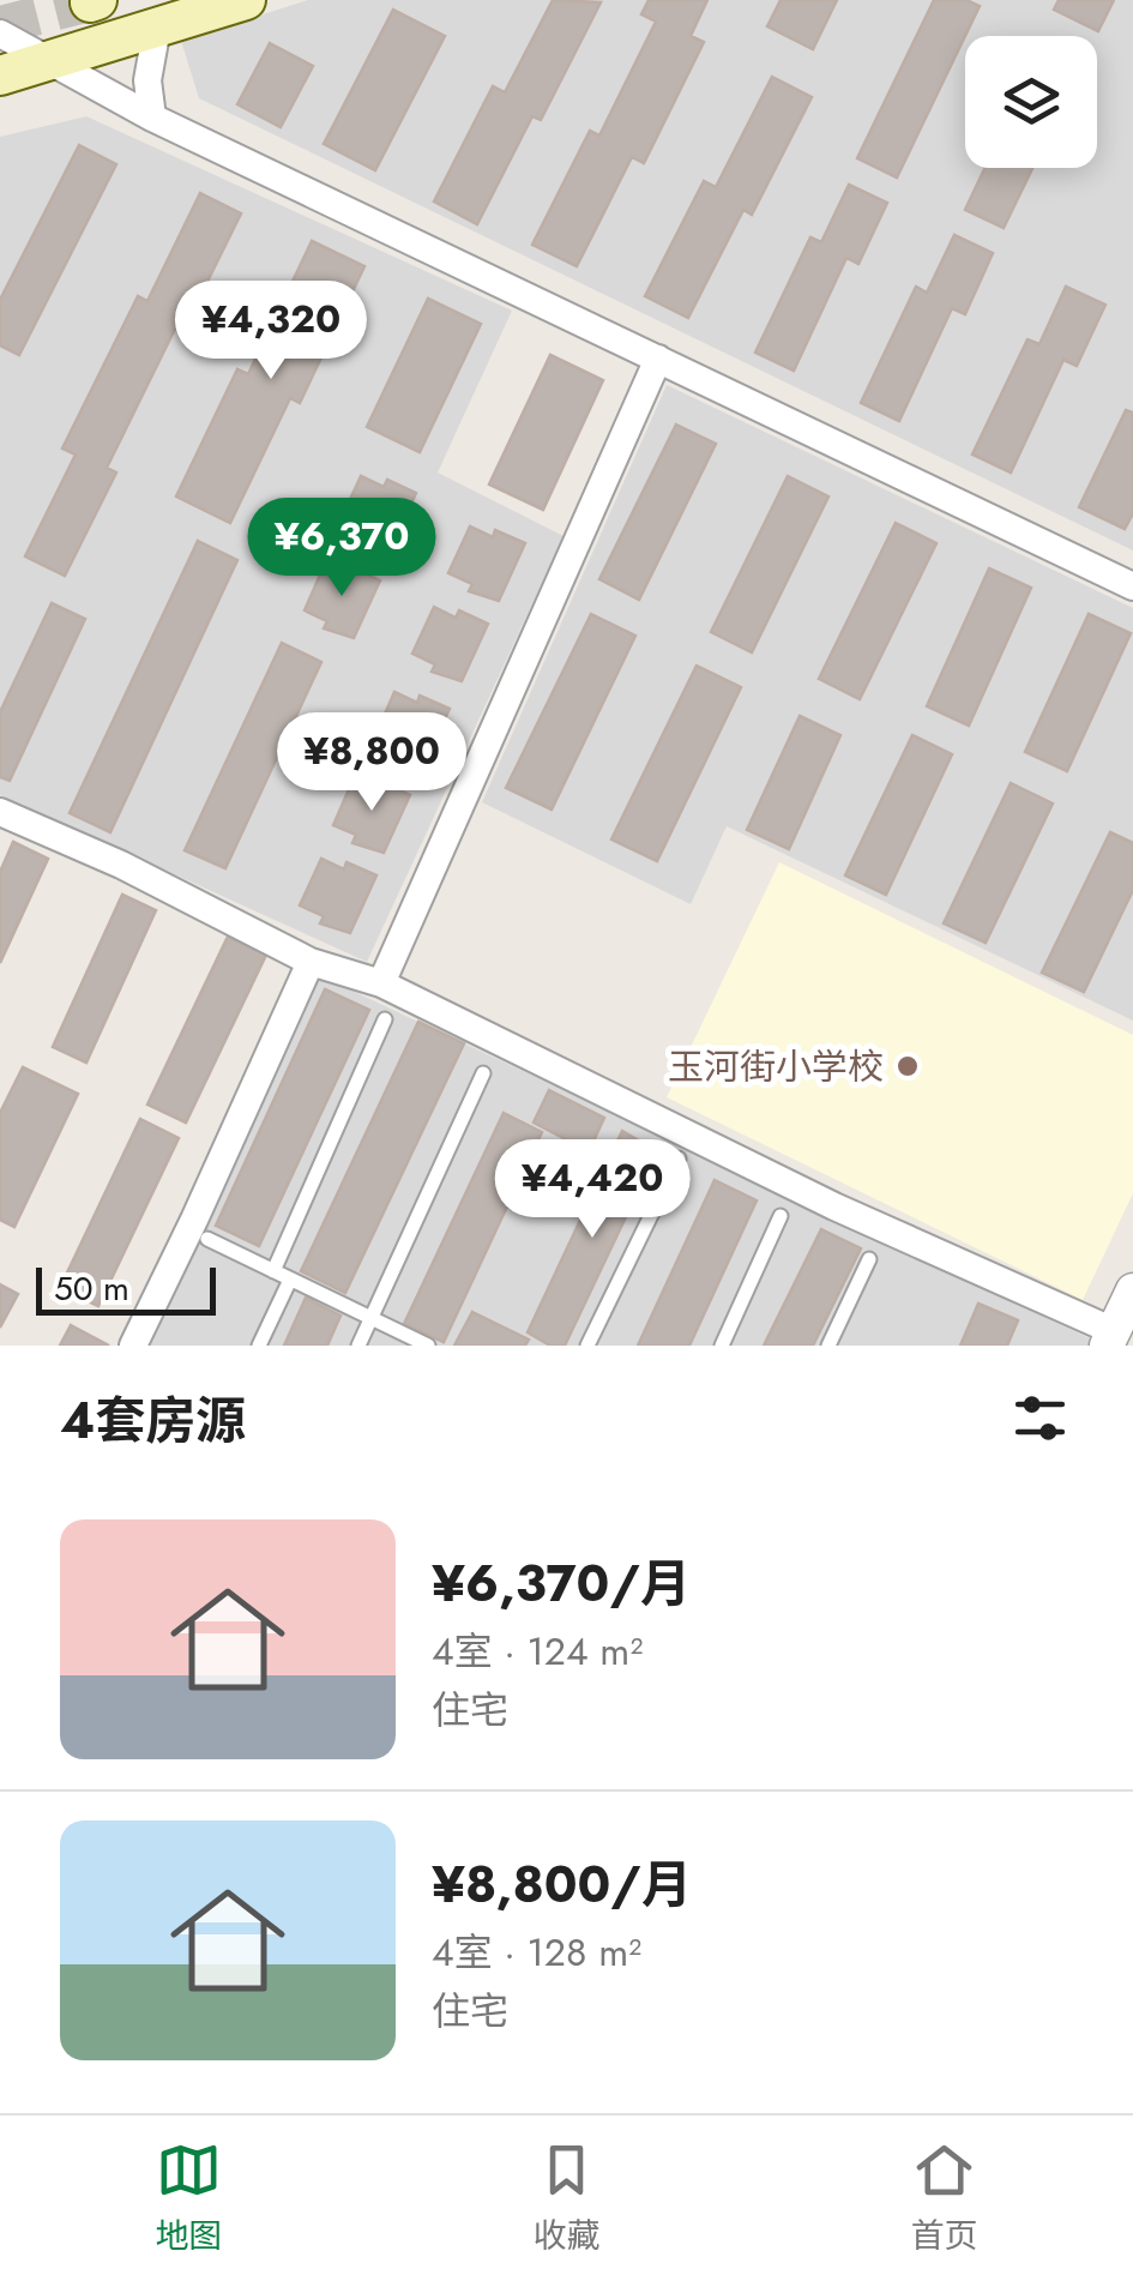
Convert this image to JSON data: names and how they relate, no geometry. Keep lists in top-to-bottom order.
{
  "places": ["玉河街小学校"],
  "scale_bar": "50 m",
  "page": {
    "price": [
      "¥4,320",
      "¥6,370",
      "¥8,800",
      "¥4,420"
    ],
    "scale": "50 m",
    "heading": "4套房源",
    "list": [
      {
        "name": "¥6,370/月",
        "note": "4室 · 124 m² · 住宅"
      },
      {
        "name": "¥8,800/月",
        "note": "4室 · 128 m² · 住宅"
      }
    ],
    "tabs": ["地图", "收藏", "首页"]
  }
}
